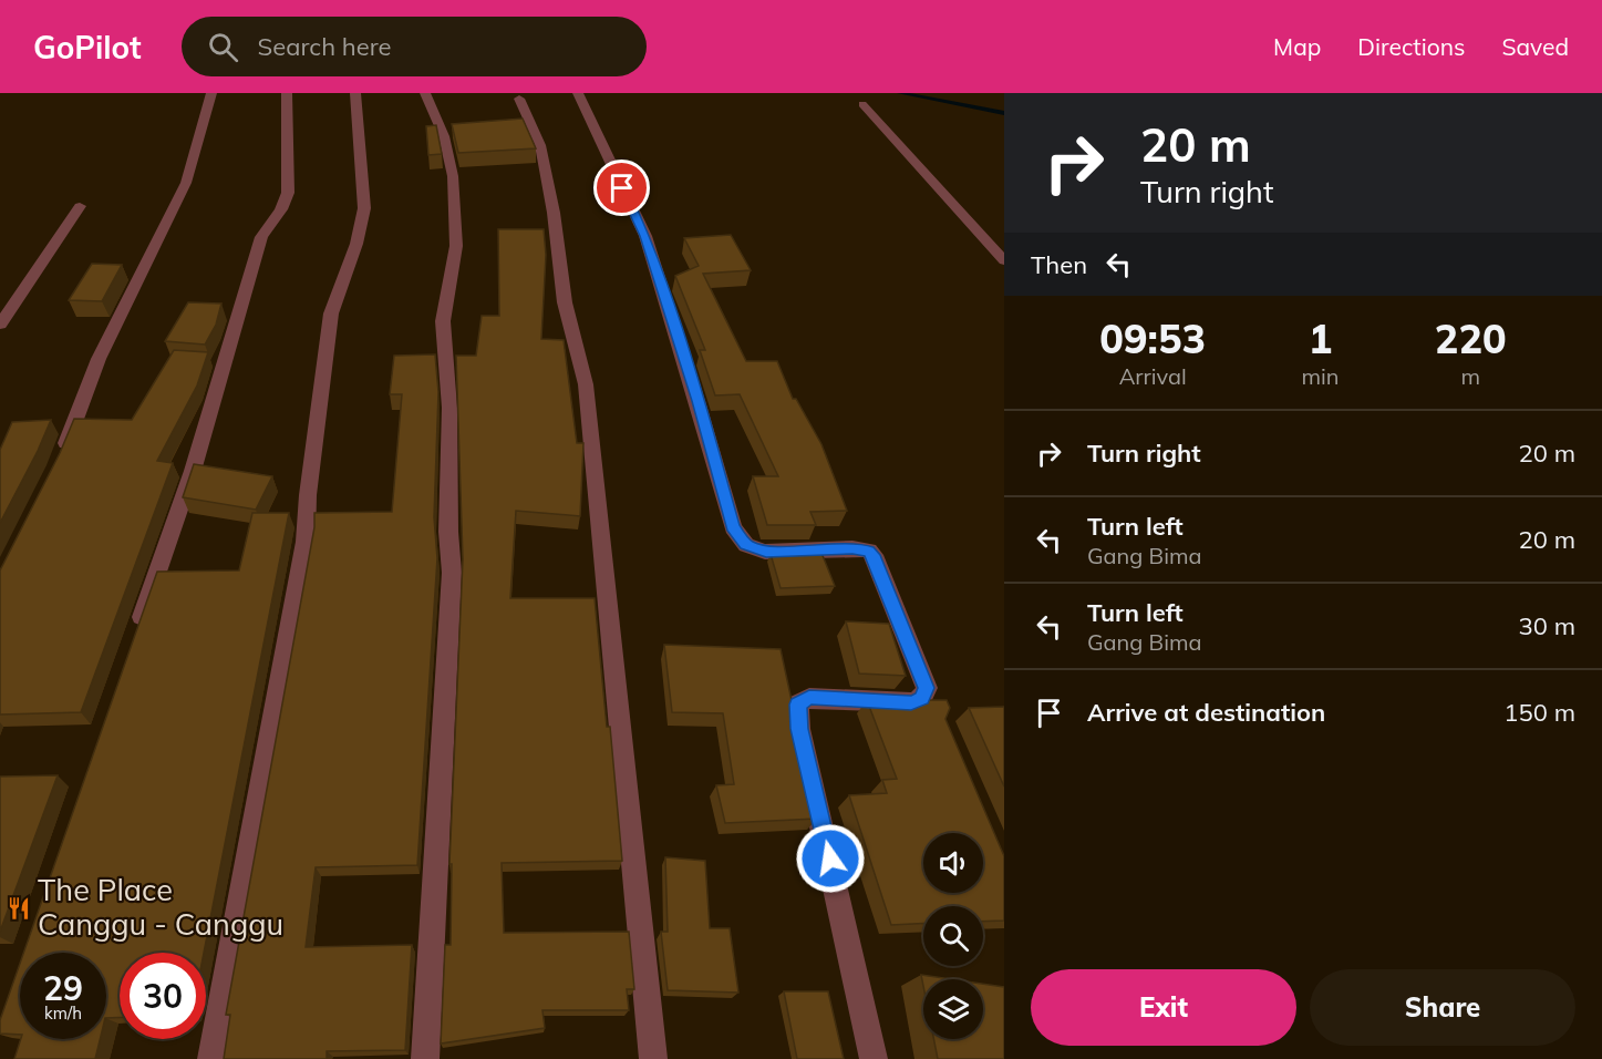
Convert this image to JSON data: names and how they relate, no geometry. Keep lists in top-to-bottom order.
{
  "places": {
    "restaurant": ["The Place Canggu - Canggu"]
  },
  "page": {
    "header": "GoPilot",
    "search": "Search here",
    "nav": ["Map", "Directions", "Saved"],
    "turn": ["20 m", "Turn right"],
    "then": "Then",
    "eta": [
      "09:53",
      "Arrival",
      "1",
      "min",
      "220",
      "m"
    ],
    "list": [
      {
        "name": "Turn right",
        "value": "20 m"
      },
      {
        "name": "Turn left",
        "note": "Gang Bima",
        "value": "20 m"
      },
      {
        "name": "Turn left",
        "note": "Gang Bima",
        "value": "30 m"
      },
      {
        "name": "Arrive at destination",
        "value": "150 m"
      }
    ],
    "speed": "29 km/h",
    "limit": "30",
    "buttons": ["Exit", "Share"]
  }
}
